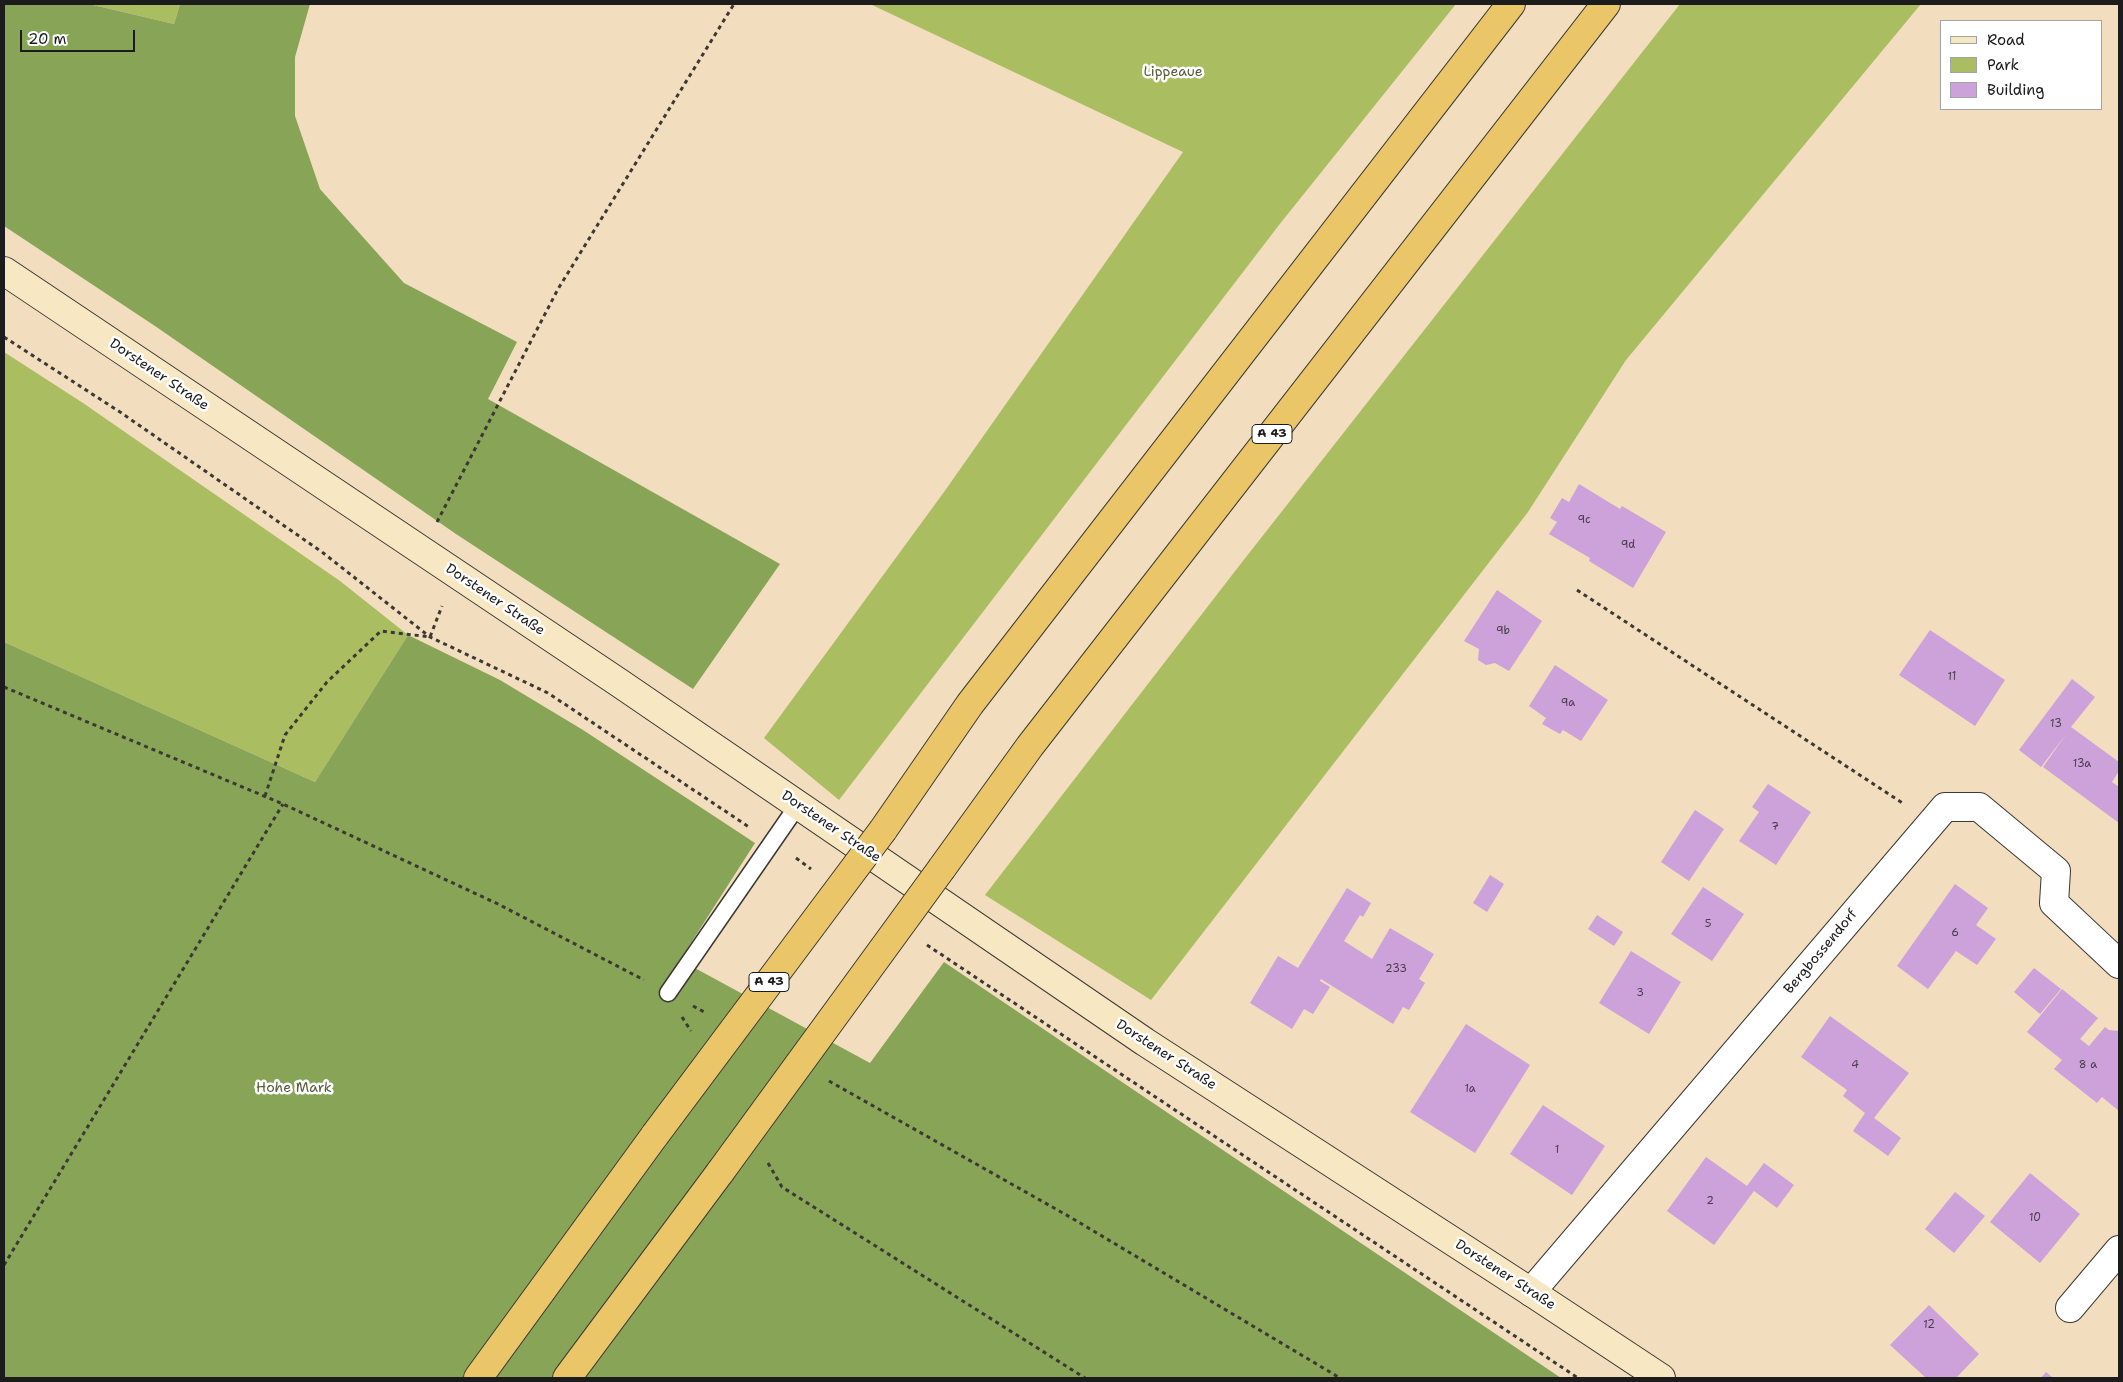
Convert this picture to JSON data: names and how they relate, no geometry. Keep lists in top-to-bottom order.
{
  "streets": {
    "highway": ["A 43"],
    "main road": ["Dorstener Straße"],
    "street": ["Bergbossendorf"]
  },
  "crossings": [
    ["Dorstener Straße", "Bergbossendorf"]
  ],
  "parks": ["Lippeaue", "Hohe Mark"],
  "house_numbers": [
    "9c",
    "9d",
    "9b",
    "11",
    "9a",
    "13",
    "13a",
    "7",
    "5",
    "6",
    "233",
    "3",
    "4",
    "8 a",
    "1a",
    "1",
    "2",
    "10",
    "12"
  ],
  "legend": ["Road", "Park", "Building"],
  "scale_bar": "20 m"
}
